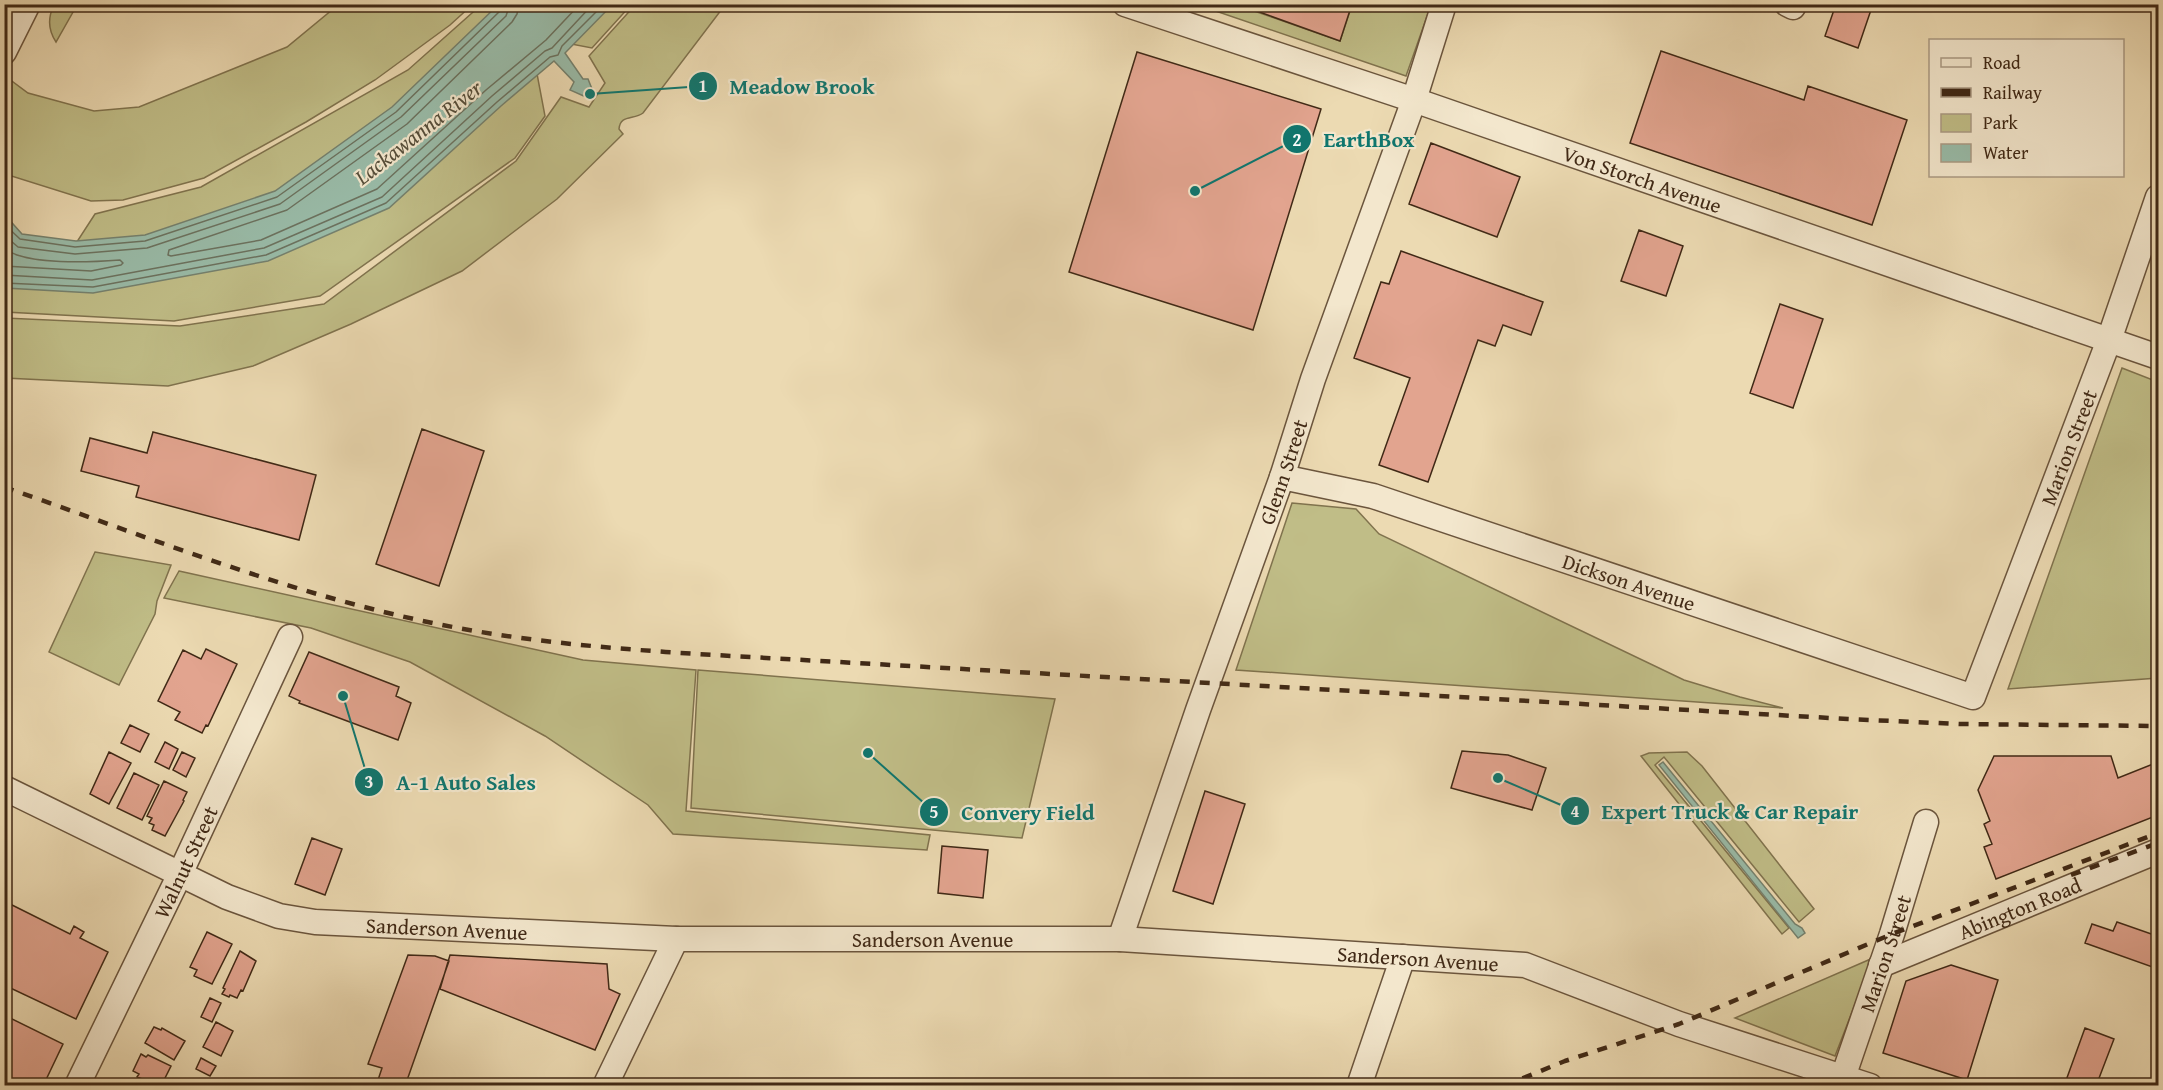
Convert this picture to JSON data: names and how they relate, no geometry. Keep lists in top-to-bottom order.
{
  "streets": {
    "street": [
      "Von Storch Avenue",
      "Marion Street",
      "Glenn Street",
      "Dickson Avenue",
      "Walnut Street",
      "Abington Road",
      "Sanderson Avenue"
    ]
  },
  "crossings": [
    ["Von Storch Avenue", "Marion Street"],
    ["Von Storch Avenue", "Glenn Street"],
    ["Marion Street", "Dickson Avenue"],
    ["Marion Street", "Abington Road"],
    ["Marion Street", "Sanderson Avenue"],
    ["Glenn Street", "Dickson Avenue"],
    ["Glenn Street", "Sanderson Avenue"],
    ["Walnut Street", "Sanderson Avenue"]
  ],
  "water": ["Lackawanna River"],
  "places": [
    "Meadow Brook",
    "EarthBox",
    "A-1 Auto Sales",
    "Convery Field",
    "Expert Truck & Car Repair"
  ],
  "legend": [
    "Road",
    "Railway",
    "Park",
    "Water"
  ]
}
